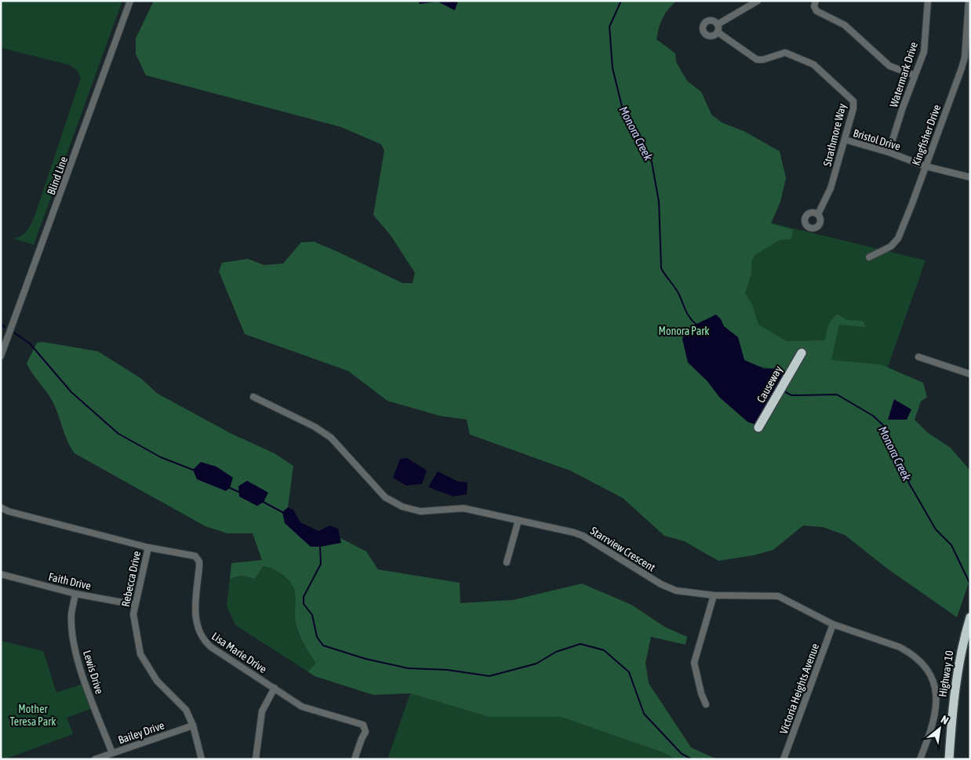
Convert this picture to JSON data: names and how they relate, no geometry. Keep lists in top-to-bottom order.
{
  "streets": {
    "highway": ["Causeway", "Highway 10"],
    "street": [
      "Watermark Drive",
      "Strathmore Way",
      "Kingfisher Drive",
      "Bristol Drive",
      "Blind Line",
      "Starrview Crescent",
      "Rebecca Drive",
      "Faith Drive",
      "Lisa Marie Drive",
      "Lewis Drive",
      "Victoria Heights Avenue",
      "Bailey Drive"
    ]
  },
  "crossings": [
    ["Watermark Drive", "Bristol Drive"],
    ["Strathmore Way", "Bristol Drive"],
    ["Kingfisher Drive", "Bristol Drive"],
    ["Starrview Crescent", "Victoria Heights Avenue"],
    ["Rebecca Drive", "Faith Drive"],
    ["Rebecca Drive", "Lisa Marie Drive"],
    ["Rebecca Drive", "Bailey Drive"],
    ["Faith Drive", "Lewis Drive"],
    ["Lewis Drive", "Bailey Drive"]
  ],
  "water": ["Monora Creek"],
  "parks": ["Monora Park", "Mother Teresa Park"],
  "north": "top right"
}
